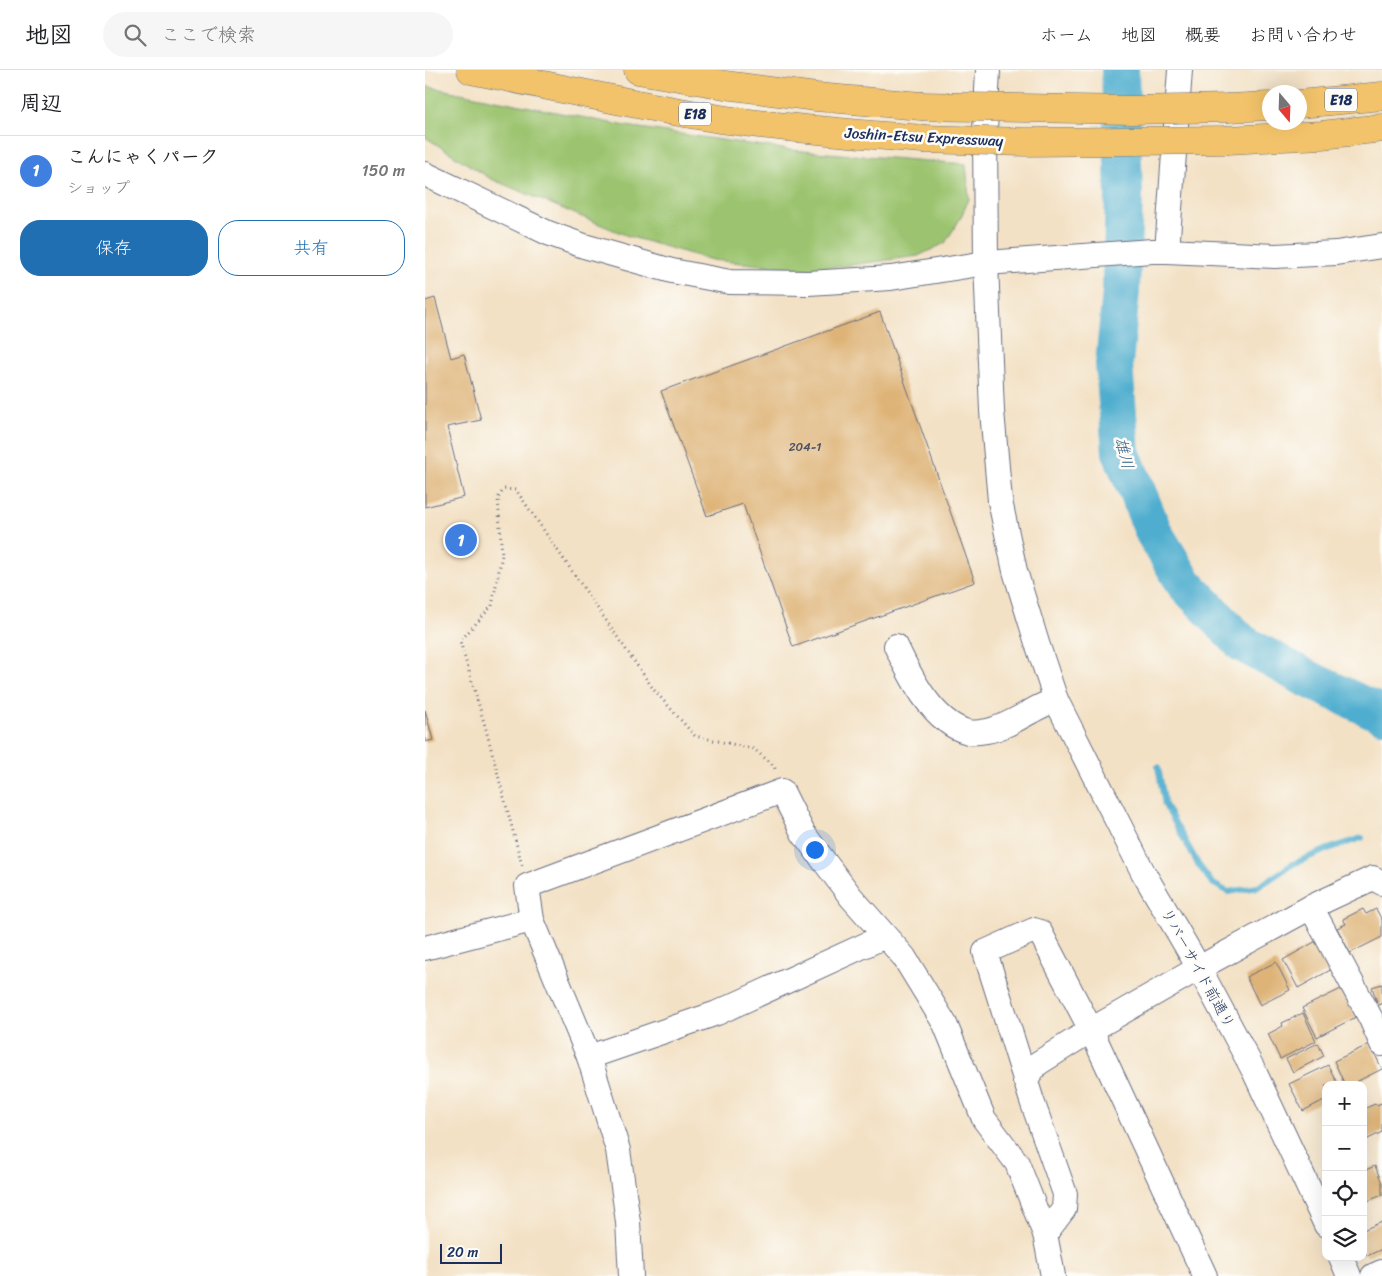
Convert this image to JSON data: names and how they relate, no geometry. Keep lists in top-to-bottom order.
{
  "streets": {
    "highway": ["E18", "Joshin-Etsu Expressway"],
    "street": ["リバーサイド前通り"]
  },
  "water": ["雄川"],
  "house_numbers": ["204-1"],
  "scale_bar": "20 m",
  "north": "bottom",
  "page": {
    "header": "地図",
    "search": "ここで検索",
    "nav": [
      "ホーム",
      "地図",
      "概要",
      "お問い合わせ"
    ],
    "heading": "周辺",
    "list": [
      {
        "mark": "1",
        "name": "こんにゃくパーク",
        "note": "ショップ",
        "value": "150 m"
      }
    ],
    "buttons": ["保存", "共有"],
    "pins": "1",
    "map_buttons": ["+", "−"],
    "scale": "20 m"
  }
}
